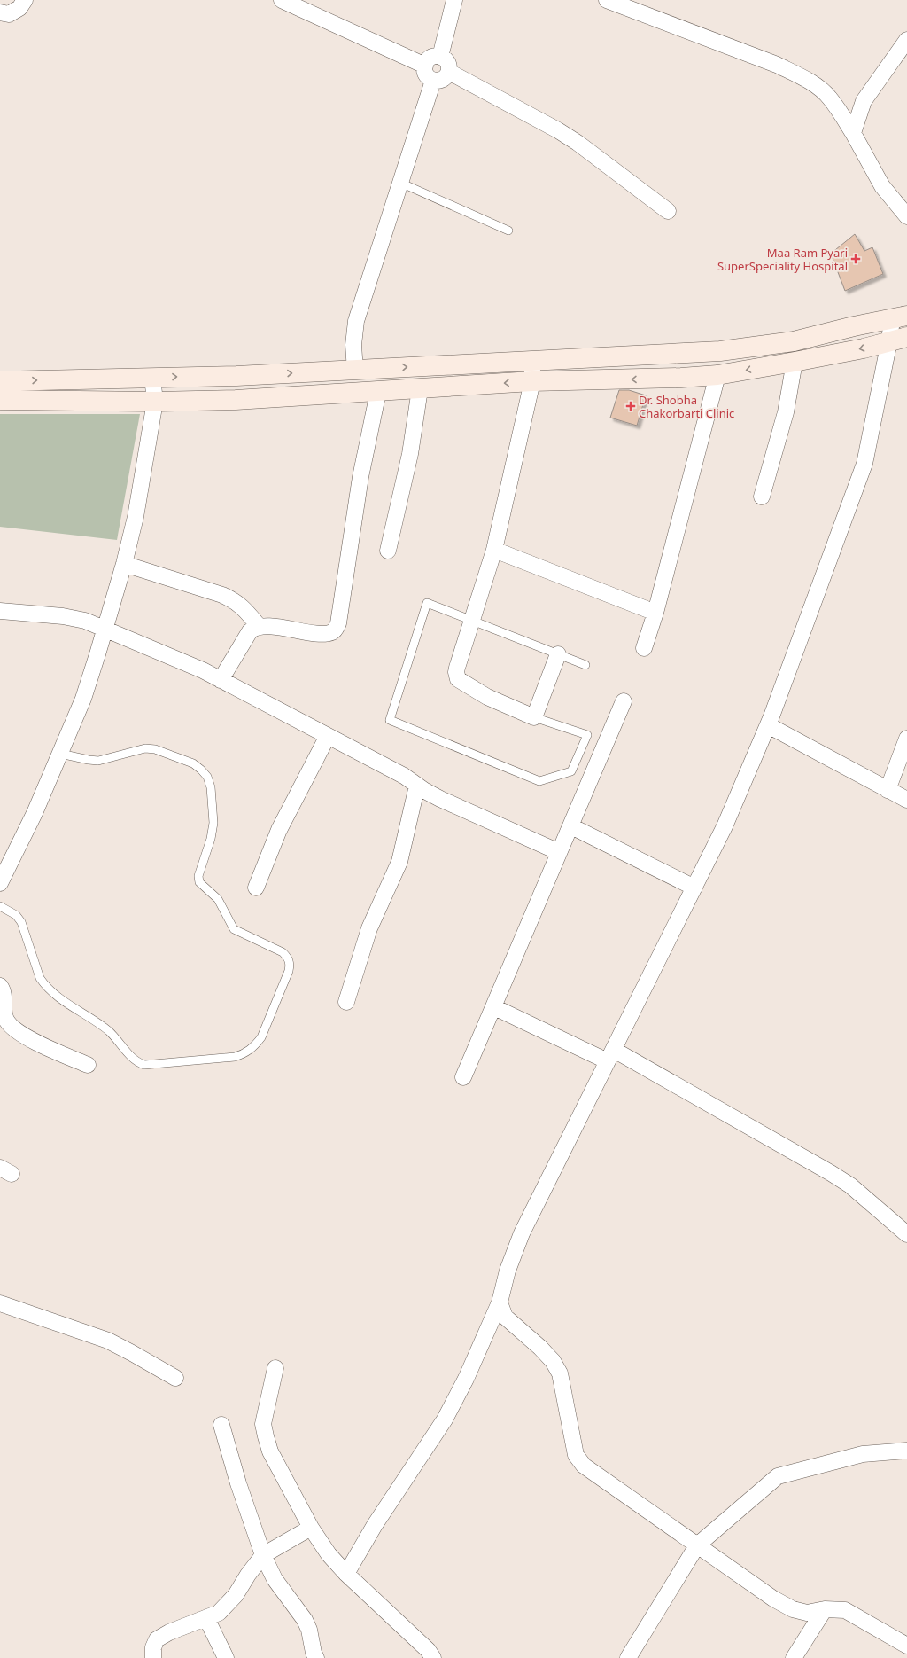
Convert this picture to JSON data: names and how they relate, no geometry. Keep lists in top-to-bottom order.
{
  "places": {
    "health": ["Maa Ram Pyari SuperSpeciality Hospital", "Dr. Shobha Chakorbarti Clinic"]
  }
}
